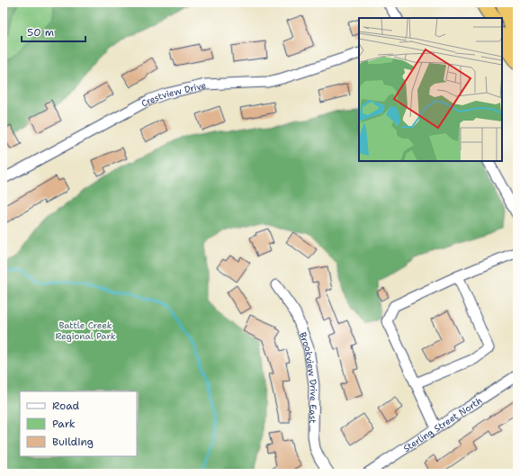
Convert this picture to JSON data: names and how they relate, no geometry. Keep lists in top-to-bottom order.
{
  "streets": {
    "street": ["Crestview Drive", "Brookview Drive East", "Sterling Street North"]
  },
  "parks": ["Battle Creek Regional Park"],
  "legend": ["Road", "Park", "Building"],
  "scale_bar": "50 m"
}
